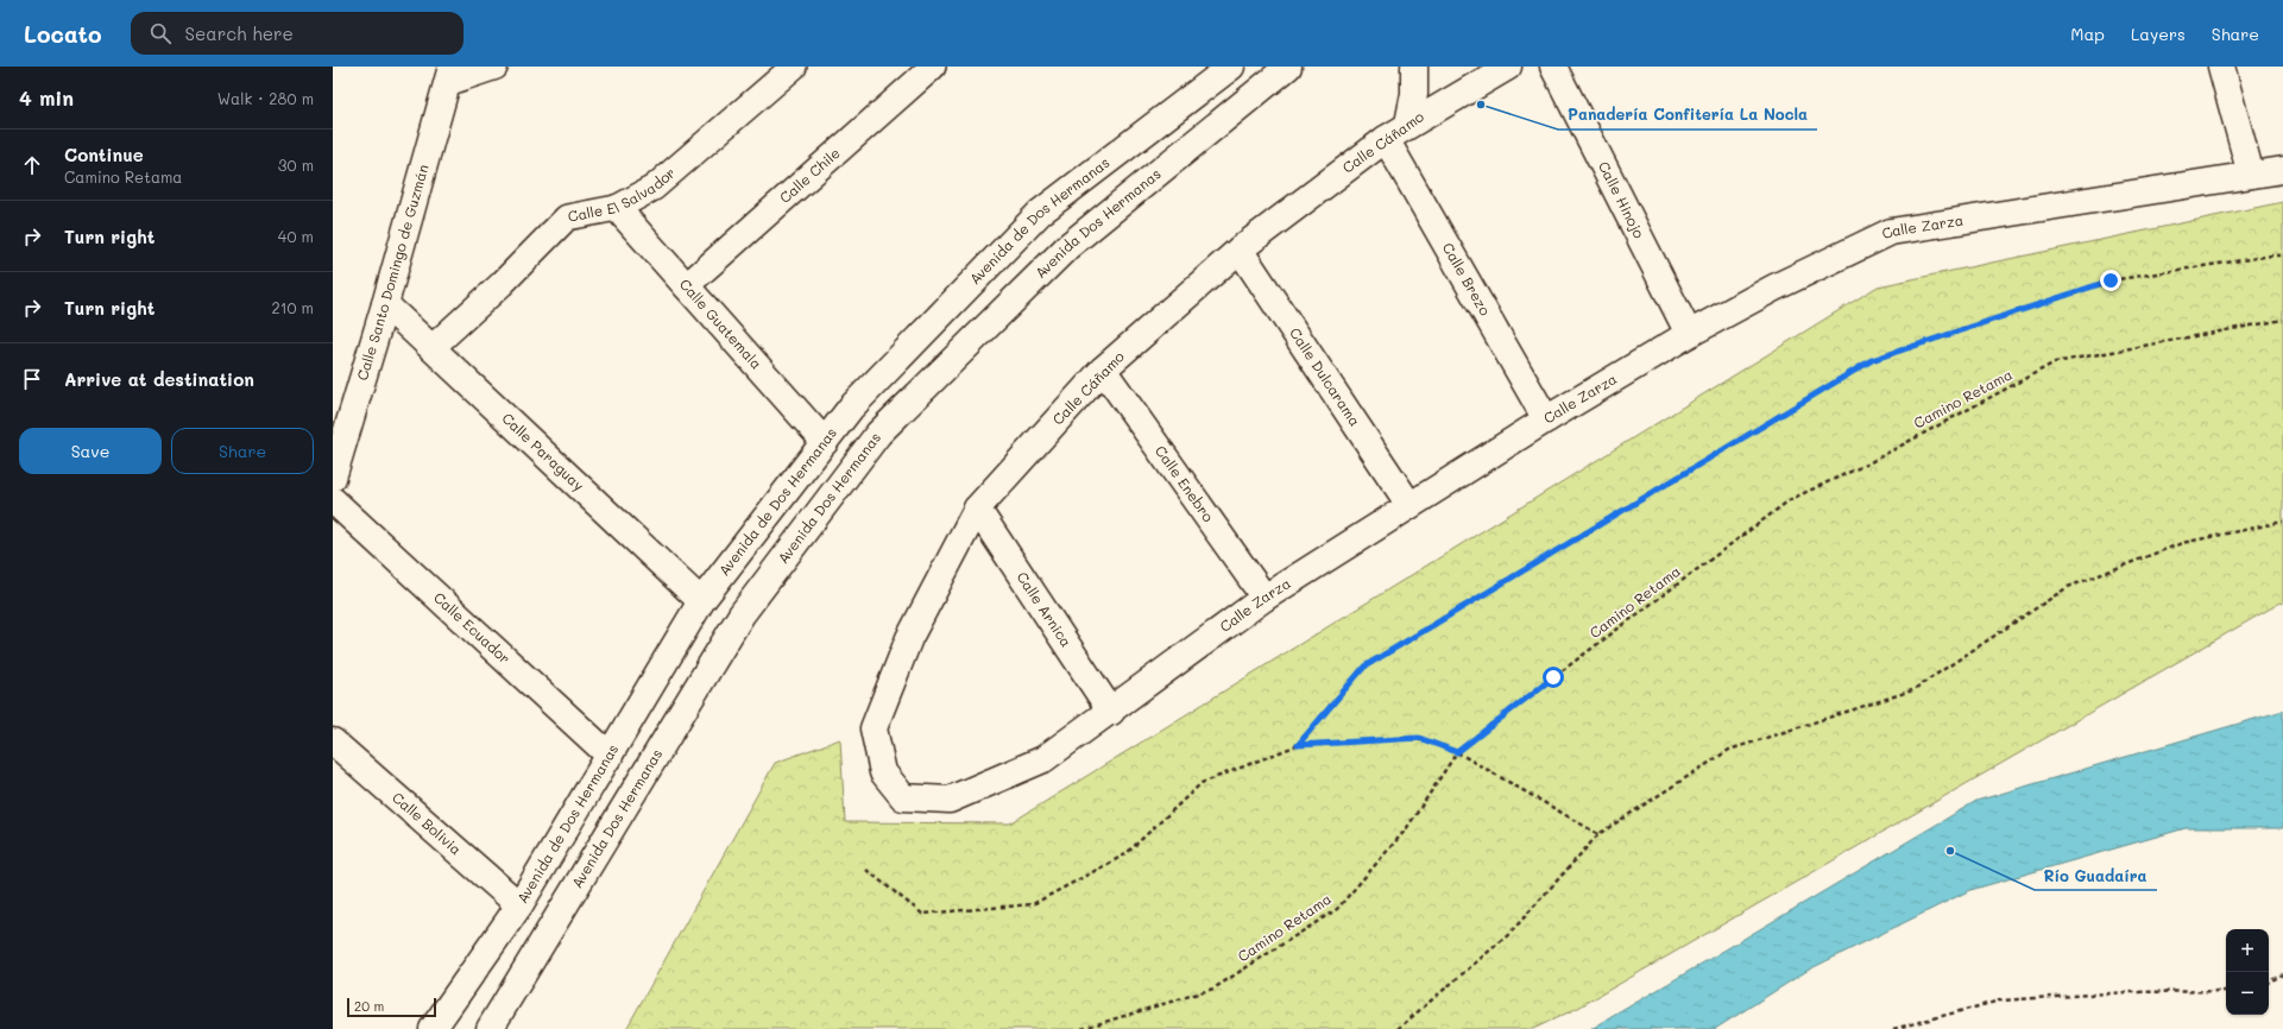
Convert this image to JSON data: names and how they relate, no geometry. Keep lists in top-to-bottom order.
{
  "streets": {
    "street": [
      "Calle Cáñamo",
      "Calle Chile",
      "Calle El Salvador",
      "Calle Hinojo",
      "Avenida de Dos Hermanas",
      "Avenida Dos Hermanas",
      "Calle Zarza",
      "Calle Santo Domingo de Guzmán",
      "Calle Brezo",
      "Calle Guatemala",
      "Calle Dulcarama",
      "Calle Paraguay",
      "Calle Enebro",
      "Calle Arnica",
      "Calle Ecuador",
      "Calle Bolivia"
    ],
    "path": ["Camino Retama"]
  },
  "crossings": [
    ["Calle Cáñamo", "Calle Zarza"],
    ["Calle Cáñamo", "Calle Brezo"],
    ["Calle Cáñamo", "Calle Dulcarama"],
    ["Calle Cáñamo", "Calle Enebro"],
    ["Calle Cáñamo", "Calle Arnica"],
    ["Calle Chile", "Calle Guatemala"],
    ["Calle El Salvador", "Calle Guatemala"],
    ["Calle El Salvador", "Calle Paraguay"],
    ["Calle Hinojo", "Calle Zarza"],
    ["Avenida de Dos Hermanas", "Calle Guatemala"],
    ["Avenida de Dos Hermanas", "Calle Paraguay"],
    ["Avenida de Dos Hermanas", "Calle Ecuador"],
    ["Avenida de Dos Hermanas", "Calle Bolivia"],
    ["Calle Zarza", "Calle Brezo"],
    ["Calle Zarza", "Calle Dulcarama"],
    ["Calle Zarza", "Calle Enebro"],
    ["Calle Zarza", "Calle Arnica"],
    ["Calle Santo Domingo de Guzmán", "Calle Paraguay"]
  ],
  "places": ["Panadería Confitería La Nocla", "Río Guadaíra"],
  "scale_bar": "20 m",
  "page": {
    "header": "Locato",
    "search": "Search here",
    "nav": ["Map", "Layers", "Share"],
    "heading": ["4 min", "Walk · 280 m"],
    "list": [
      ["Continue", "Camino Retama", "30 m"],
      ["Turn right", "40 m"],
      ["Turn right", "210 m"],
      "Arrive at destination"
    ],
    "buttons": ["Save", "Share"],
    "map_buttons": ["+", "−"],
    "scale": "20 m"
  }
}
